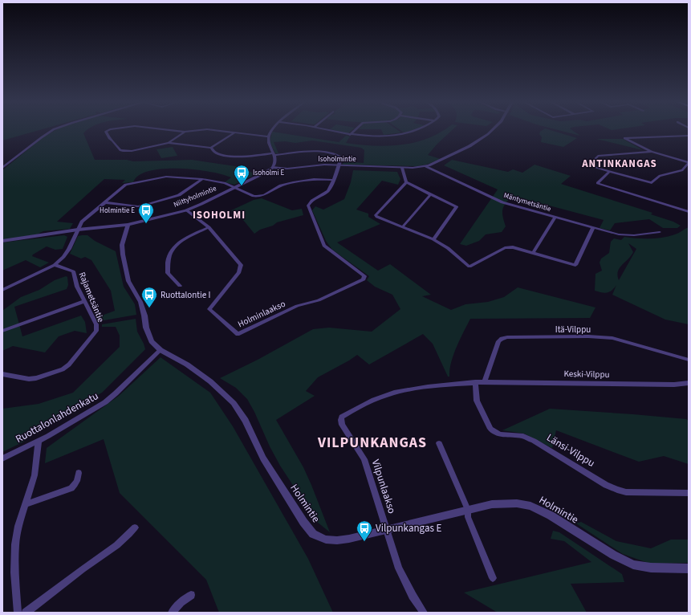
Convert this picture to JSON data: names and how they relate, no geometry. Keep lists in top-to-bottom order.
{
  "streets": {
    "street": [
      "Isoholmintie",
      "Niittyholmintie",
      "Mäntymetsäntie",
      "Rajametsäntie",
      "Holminlaakso",
      "Itä-Vilppu",
      "Keski-Vilppu",
      "Ruottalonlahdenkatu",
      "Länsi-Vilppu",
      "Vilpunlaakso",
      "Holmintie"
    ]
  },
  "crossings": [
    ["Isoholmintie", "Niittyholmintie"],
    ["Isoholmintie", "Mäntymetsäntie"],
    ["Niittyholmintie", "Holminlaakso"],
    ["Niittyholmintie", "Holmintie"],
    ["Itä-Vilppu", "Keski-Vilppu"],
    ["Itä-Vilppu", "Vilpunlaakso"],
    ["Keski-Vilppu", "Vilpunlaakso"],
    ["Ruottalonlahdenkatu", "Holmintie"],
    ["Länsi-Vilppu", "Vilpunlaakso"],
    ["Vilpunlaakso", "Holmintie"]
  ],
  "districts": ["ANTINKANGAS", "ISOHOLMI", "VILPUNKANGAS"],
  "places": {
    "bus stop": [
      "Isoholmi E",
      "Holmintie E",
      "Ruottalontie I",
      "Vilpunkangas E"
    ]
  }
}
